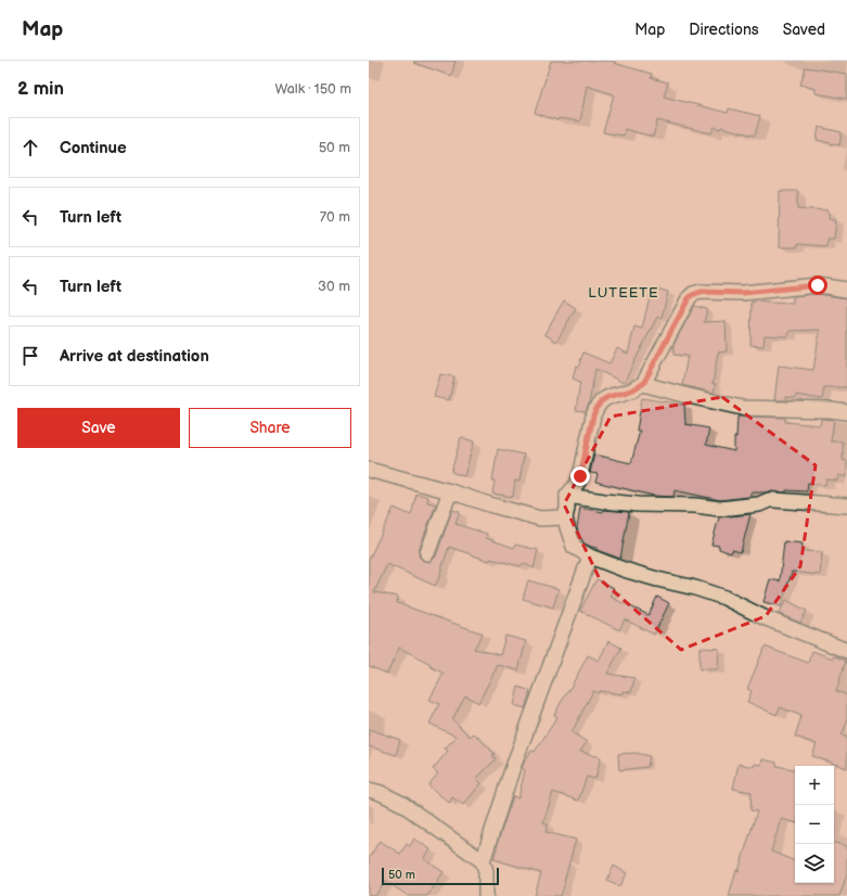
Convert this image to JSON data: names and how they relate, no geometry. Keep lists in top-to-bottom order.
{
  "districts": ["LUTEETE"],
  "scale_bar": "50 m",
  "page": {
    "header": "Map",
    "nav": ["Map", "Directions", "Saved"],
    "heading": ["2 min", "Walk · 150 m"],
    "list": [
      ["Continue", "50 m"],
      ["Turn left", "70 m"],
      ["Turn left", "30 m"],
      "Arrive at destination"
    ],
    "buttons": ["Save", "Share"],
    "map_buttons": ["+", "−"],
    "scale": "50 m"
  }
}
